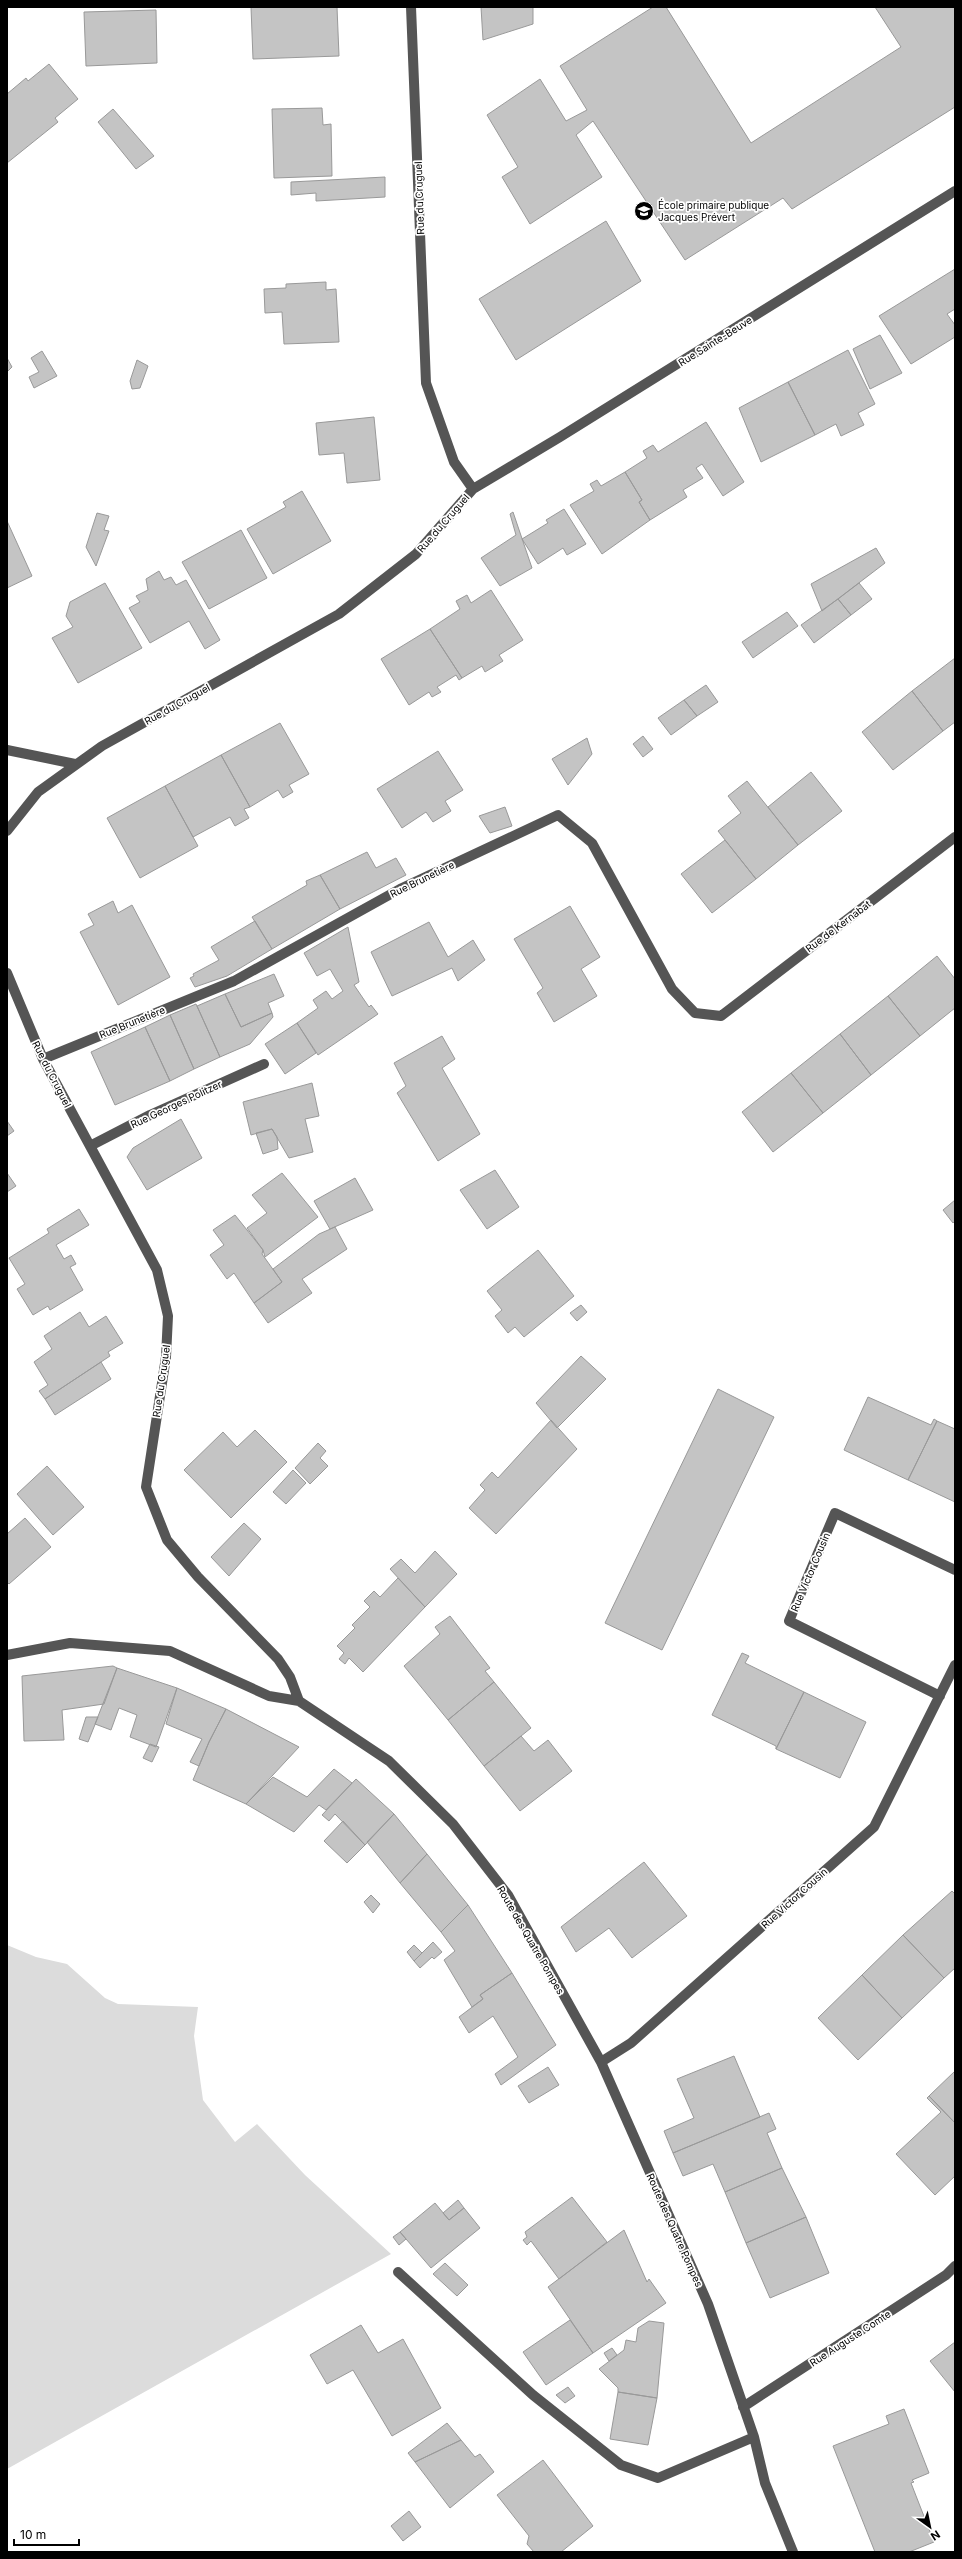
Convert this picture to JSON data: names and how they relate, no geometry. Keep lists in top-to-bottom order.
{
  "streets": {
    "street": [
      "Rue du Cruguel",
      "Rue Sainte-Beuve",
      "Rue Brunetière",
      "Rue de Kernabat",
      "Rue Georges Politzer",
      "Rue Victor Cousin",
      "Route des Quatre Pompes",
      "Rue Auguste Comte"
    ]
  },
  "crossings": [
    ["Rue du Cruguel", "Rue Sainte-Beuve"],
    ["Rue du Cruguel", "Rue Brunetière"],
    ["Rue du Cruguel", "Rue Georges Politzer"],
    ["Rue du Cruguel", "Route des Quatre Pompes"],
    ["Rue Brunetière", "Rue de Kernabat"],
    ["Rue Victor Cousin", "Route des Quatre Pompes"],
    ["Route des Quatre Pompes", "Rue Auguste Comte"]
  ],
  "places": {
    "school or university": ["École primaire publique Jacques Prévert"]
  },
  "scale_bar": "10 m",
  "north": "bottom right"
}
